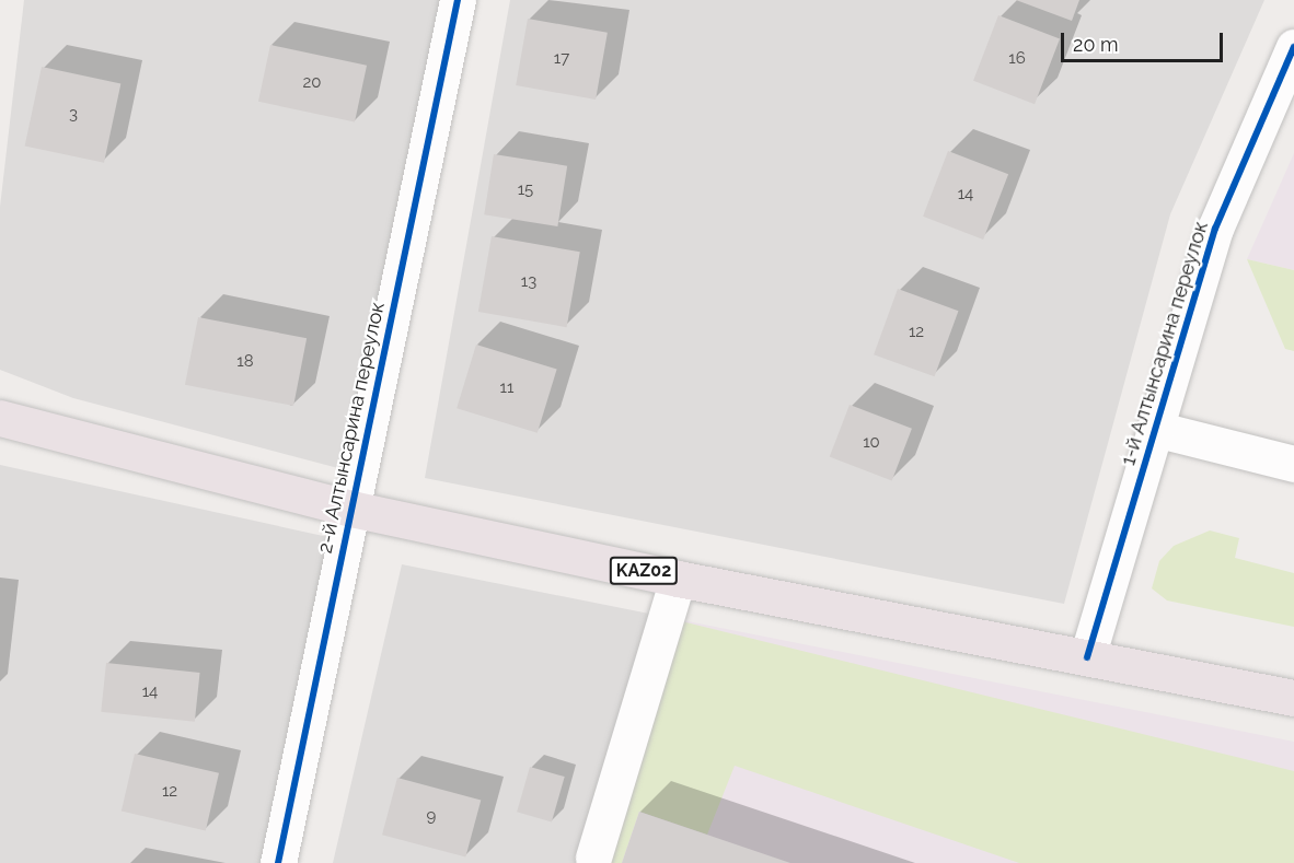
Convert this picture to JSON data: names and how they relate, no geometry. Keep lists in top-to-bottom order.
{
  "streets": {
    "highway": ["KAZ02"],
    "street": ["1-й Алтынсарина переулок", "2-й Алтынсарина переулок"]
  },
  "crossings": [
    ["1-й Алтынсарина переулок", "KAZ02"],
    ["2-й Алтынсарина переулок", "KAZ02"]
  ],
  "house_numbers": [
    "17",
    "16",
    "20",
    "3",
    "15",
    "14",
    "13",
    "12",
    "18",
    "11",
    "10",
    "14",
    "12",
    "9"
  ],
  "scale_bar": "20 m"
}
